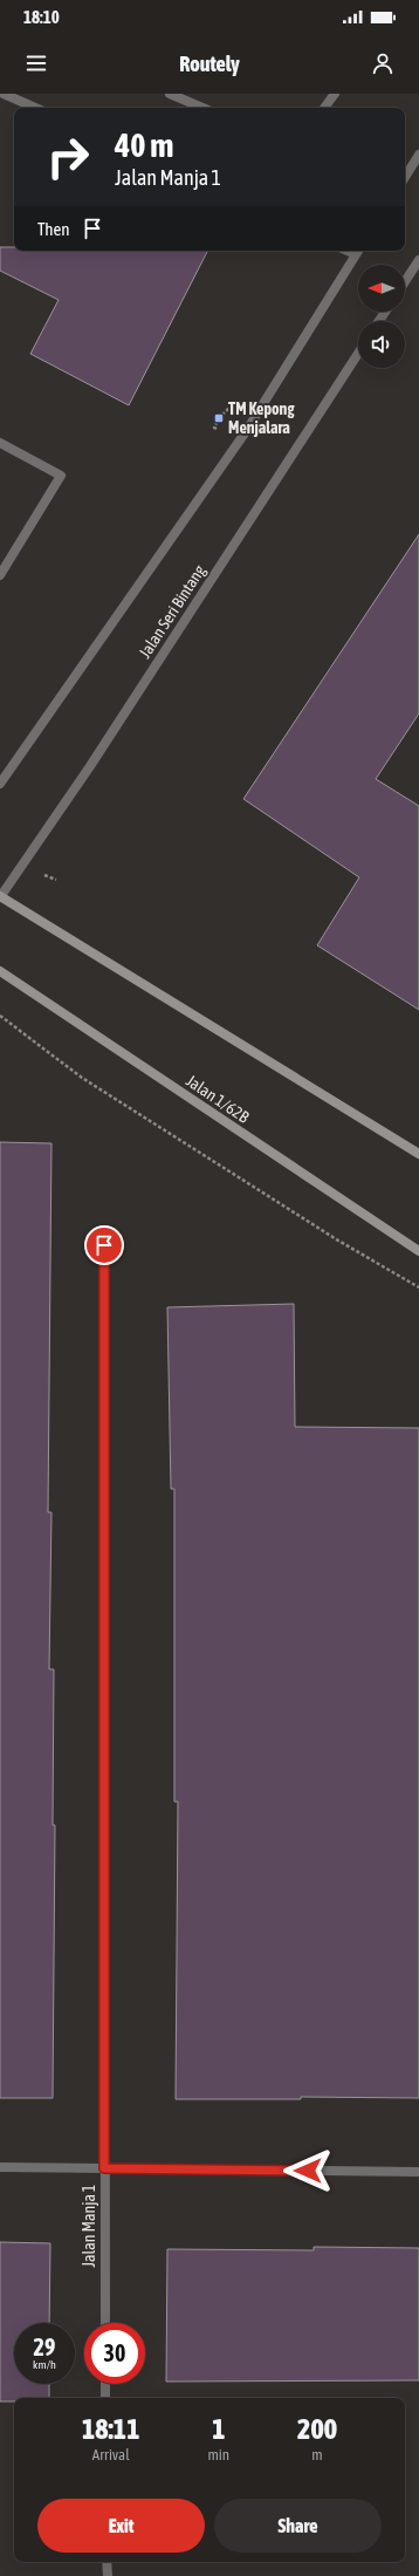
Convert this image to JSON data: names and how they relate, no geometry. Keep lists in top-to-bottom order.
{
  "streets": {
    "main road": ["Jalan 1/62B"],
    "street": ["Jalan Seri Bintang", "Jalan Manja 1"]
  },
  "places": {
    "transit": ["TM Kepong Menjalara"]
  },
  "north": "left",
  "page": {
    "status": "18:10",
    "header": "Routely",
    "turn": ["40 m", "Jalan Manja 1"],
    "then": "Then",
    "speed": "29 km/h",
    "limit": "30",
    "eta": [
      "18:11",
      "Arrival",
      "1",
      "min",
      "200",
      "m"
    ],
    "buttons": ["Exit", "Share"]
  }
}
